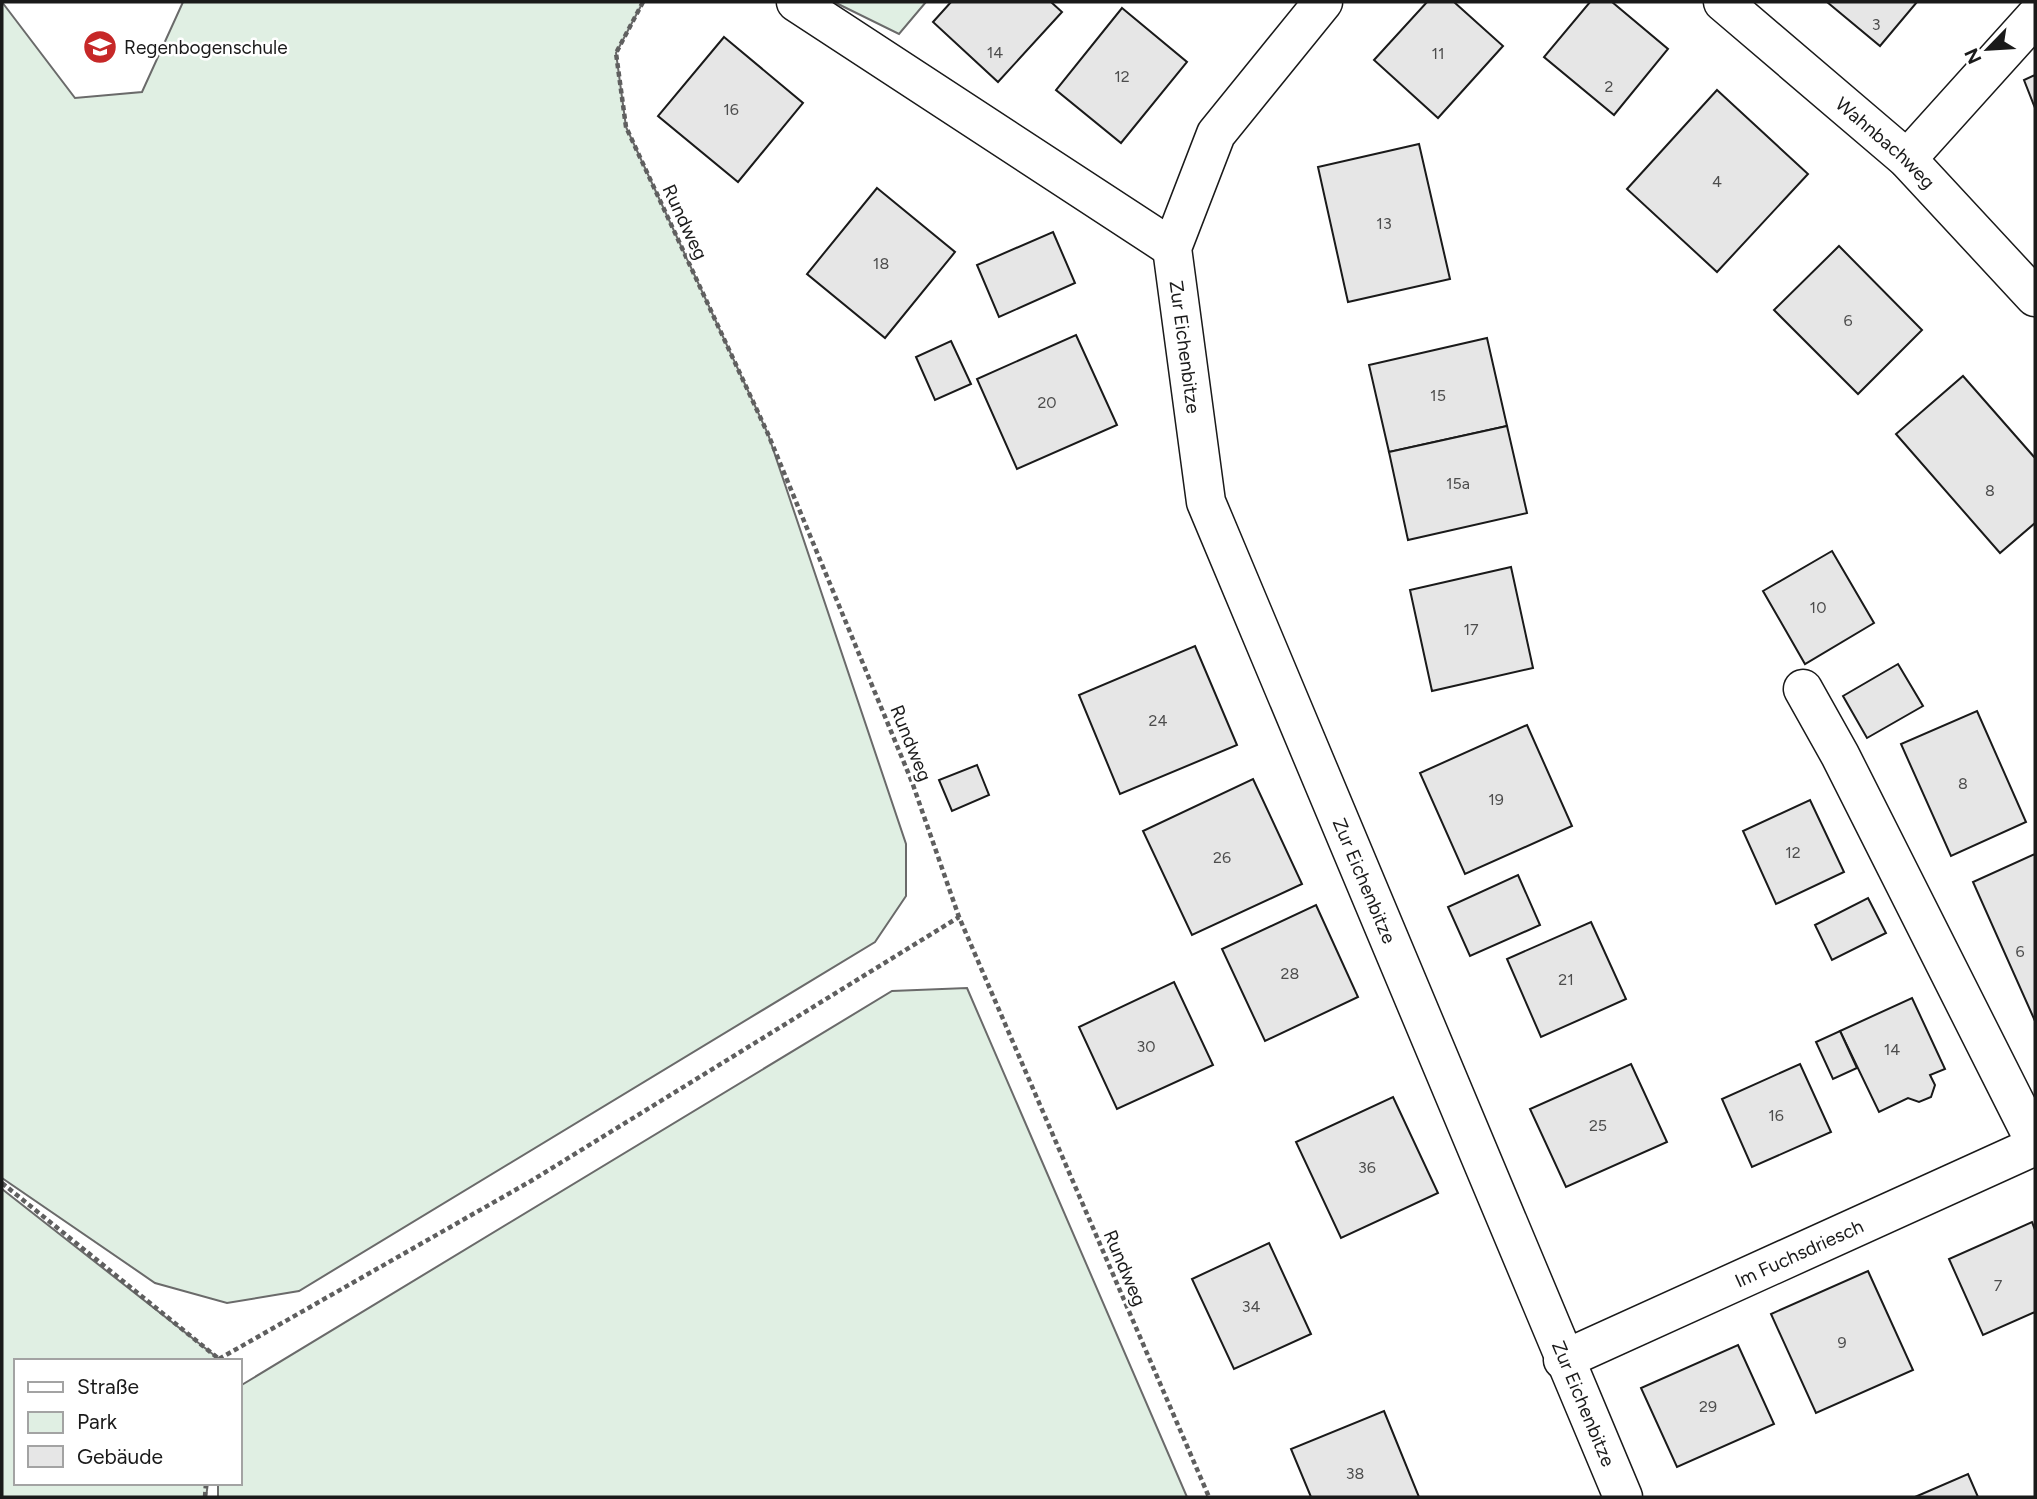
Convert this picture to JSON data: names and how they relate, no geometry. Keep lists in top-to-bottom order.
{
  "streets": {
    "street": ["Wahnbachweg", "Zur Eichenbitze", "Im Fuchsdriesch"],
    "path": ["Rundweg"]
  },
  "crossings": [
    ["Zur Eichenbitze", "Im Fuchsdriesch"]
  ],
  "places": {
    "school or university": ["Regenbogenschule"]
  },
  "house_numbers": [
    "3",
    "14",
    "11",
    "12",
    "2",
    "16",
    "4",
    "13",
    "18",
    "6",
    "15",
    "20",
    "15a",
    "8",
    "10",
    "17",
    "24",
    "8",
    "19",
    "12",
    "26",
    "6",
    "28",
    "21",
    "30",
    "14",
    "16",
    "25",
    "36",
    "7",
    "34",
    "9",
    "29",
    "38"
  ],
  "legend": ["Straße", "Park", "Gebäude"],
  "north": "bottom left"
}
